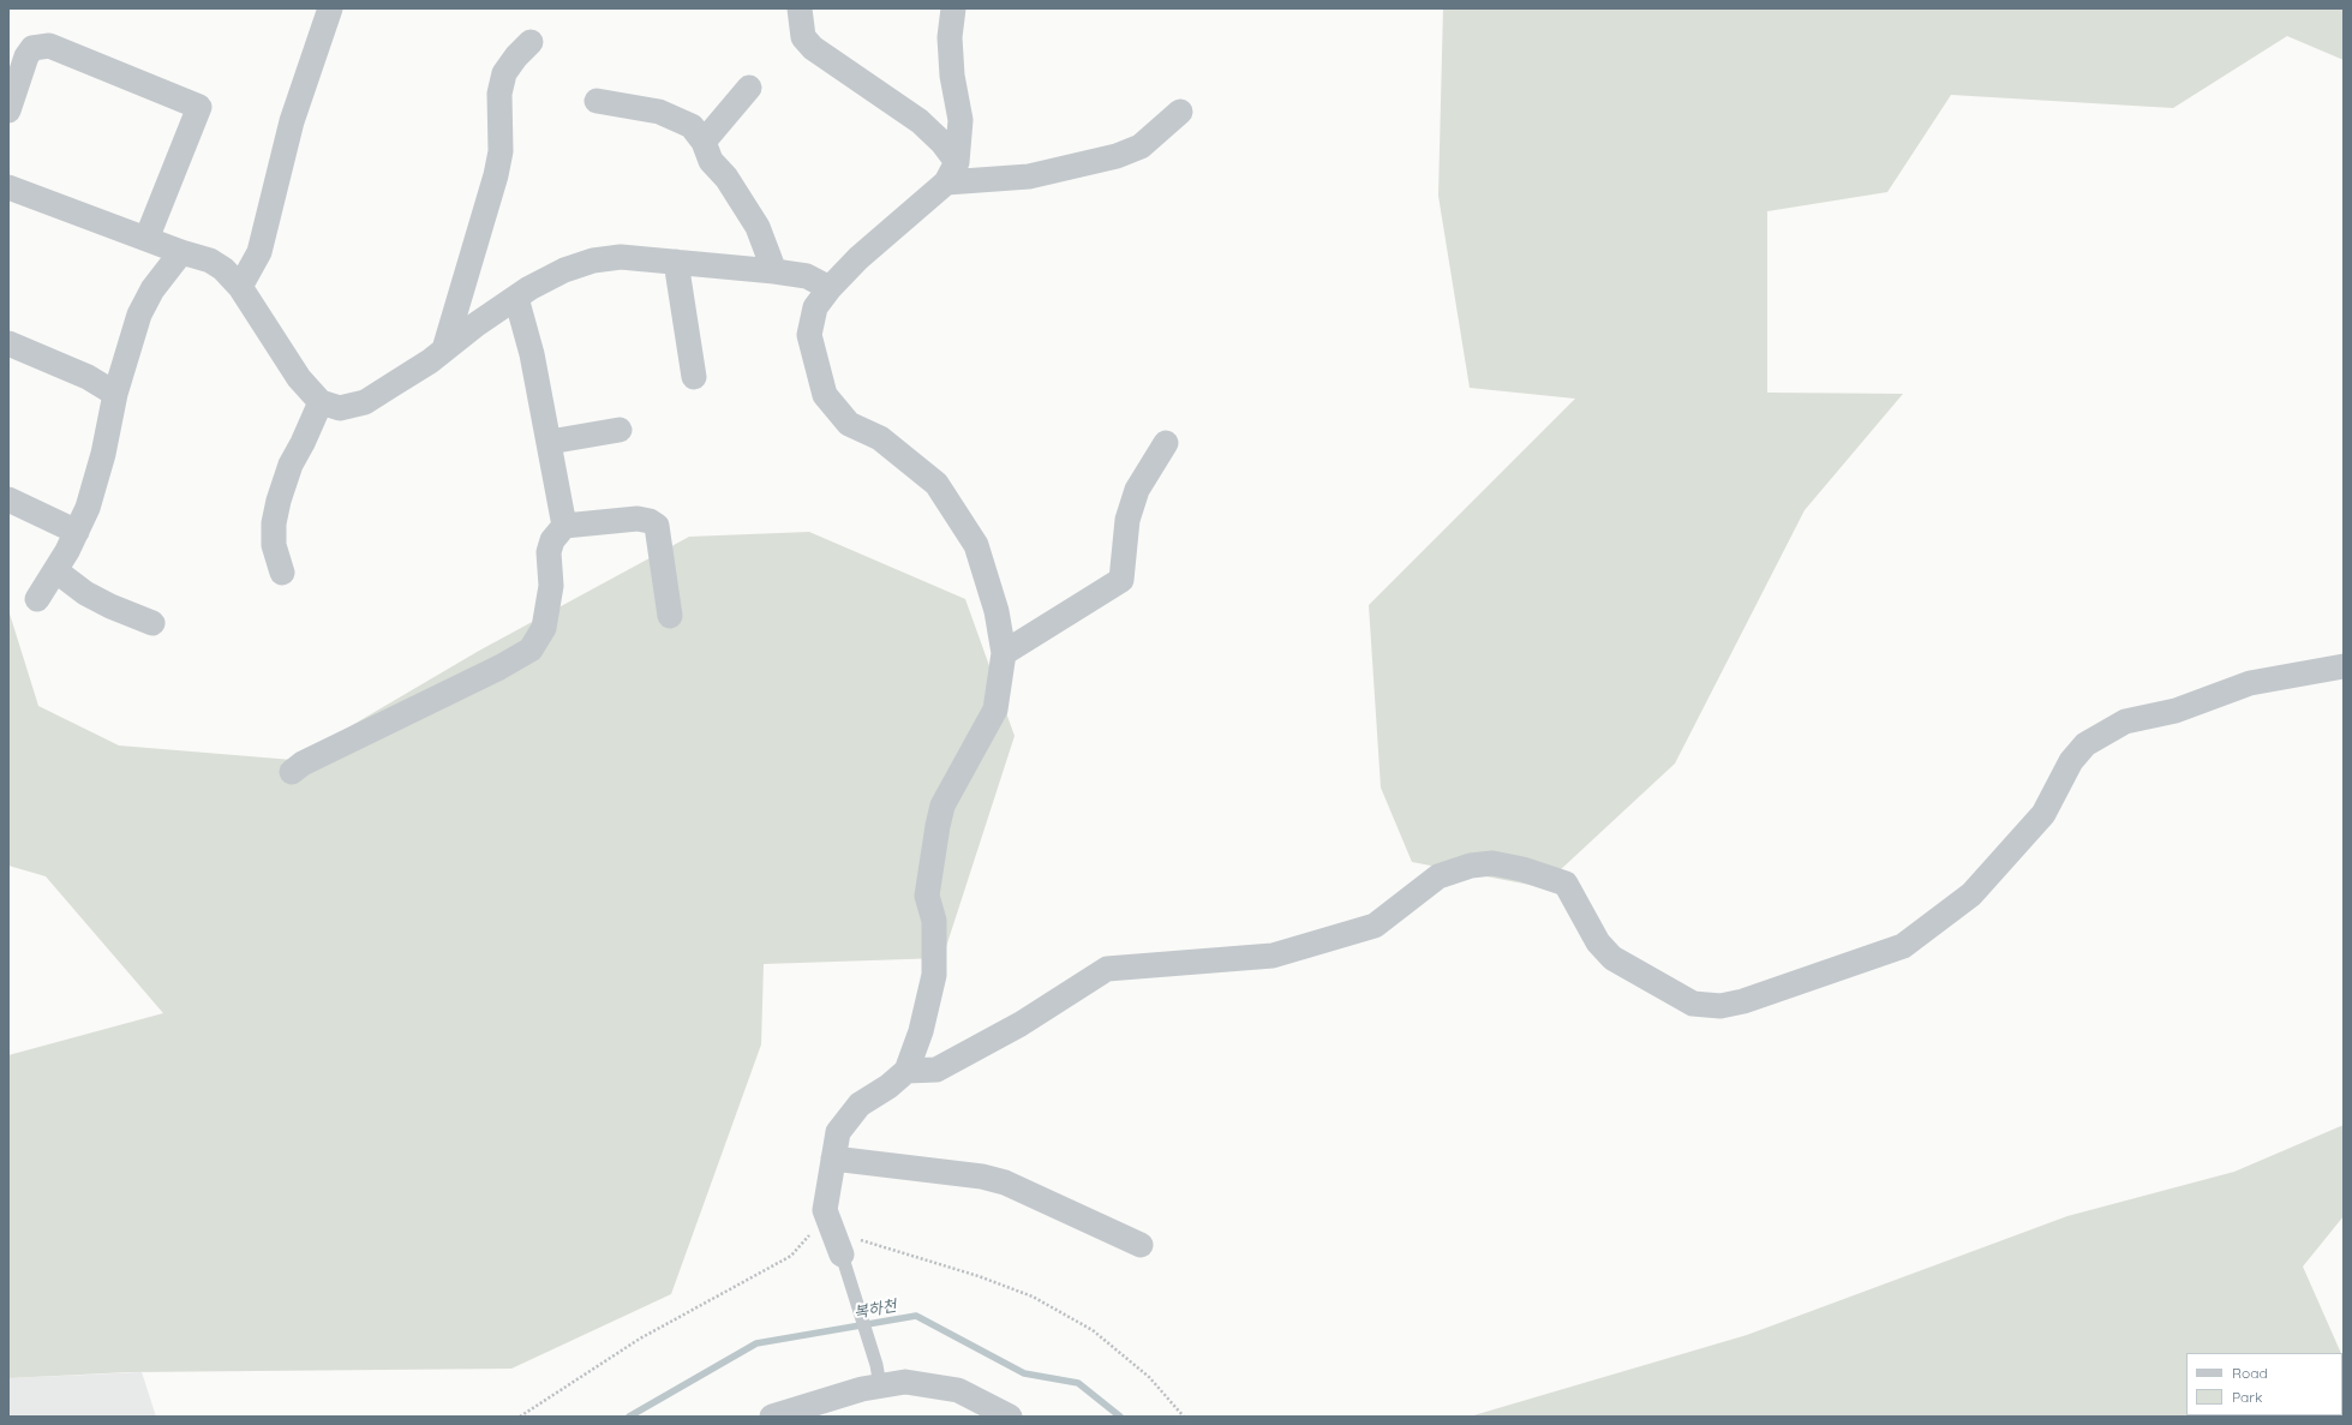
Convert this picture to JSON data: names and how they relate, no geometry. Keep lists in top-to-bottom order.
{
  "water": ["복하천"],
  "legend": ["Road", "Park"]
}
